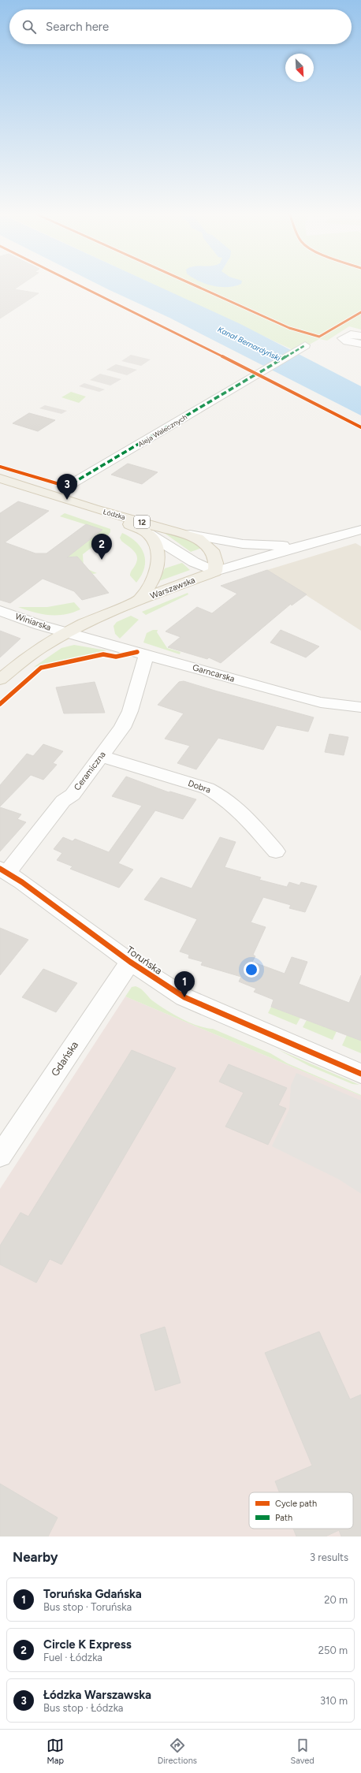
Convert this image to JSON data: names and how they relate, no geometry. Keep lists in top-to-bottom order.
{
  "streets": {
    "main road": ["Łódzka", "12", "Warszawska"],
    "street": [
      "Aleja Walecznych",
      "Winiarska",
      "Garncarska",
      "Ceramiczna",
      "Dobra",
      "Toruńska",
      "Gdańska"
    ]
  },
  "crossings": [
    ["Łódzka", "12"],
    ["12", "Warszawska"],
    ["Warszawska", "Winiarska"],
    ["Warszawska", "Garncarska"],
    ["Winiarska", "Garncarska"],
    ["Garncarska", "Ceramiczna"],
    ["Ceramiczna", "Dobra"],
    ["Ceramiczna", "Toruńska"],
    ["Toruńska", "Gdańska"]
  ],
  "water": ["Kanał Bernardyński"],
  "legend": ["Cycle path", "Path"],
  "north": "bottom right",
  "page": {
    "search": "Search here",
    "pins": ["3", "2", "1"],
    "heading": ["Nearby", "3 results"],
    "list": [
      {
        "mark": "1",
        "name": "Toruńska Gdańska",
        "note": "Bus stop · Toruńska",
        "value": "20 m"
      },
      {
        "mark": "2",
        "name": "Circle K Express",
        "note": "Fuel · Łódzka",
        "value": "250 m"
      },
      {
        "mark": "3",
        "name": "Łódzka Warszawska",
        "note": "Bus stop · Łódzka",
        "value": "310 m"
      }
    ],
    "nav": ["Map", "Directions", "Saved"]
  }
}
